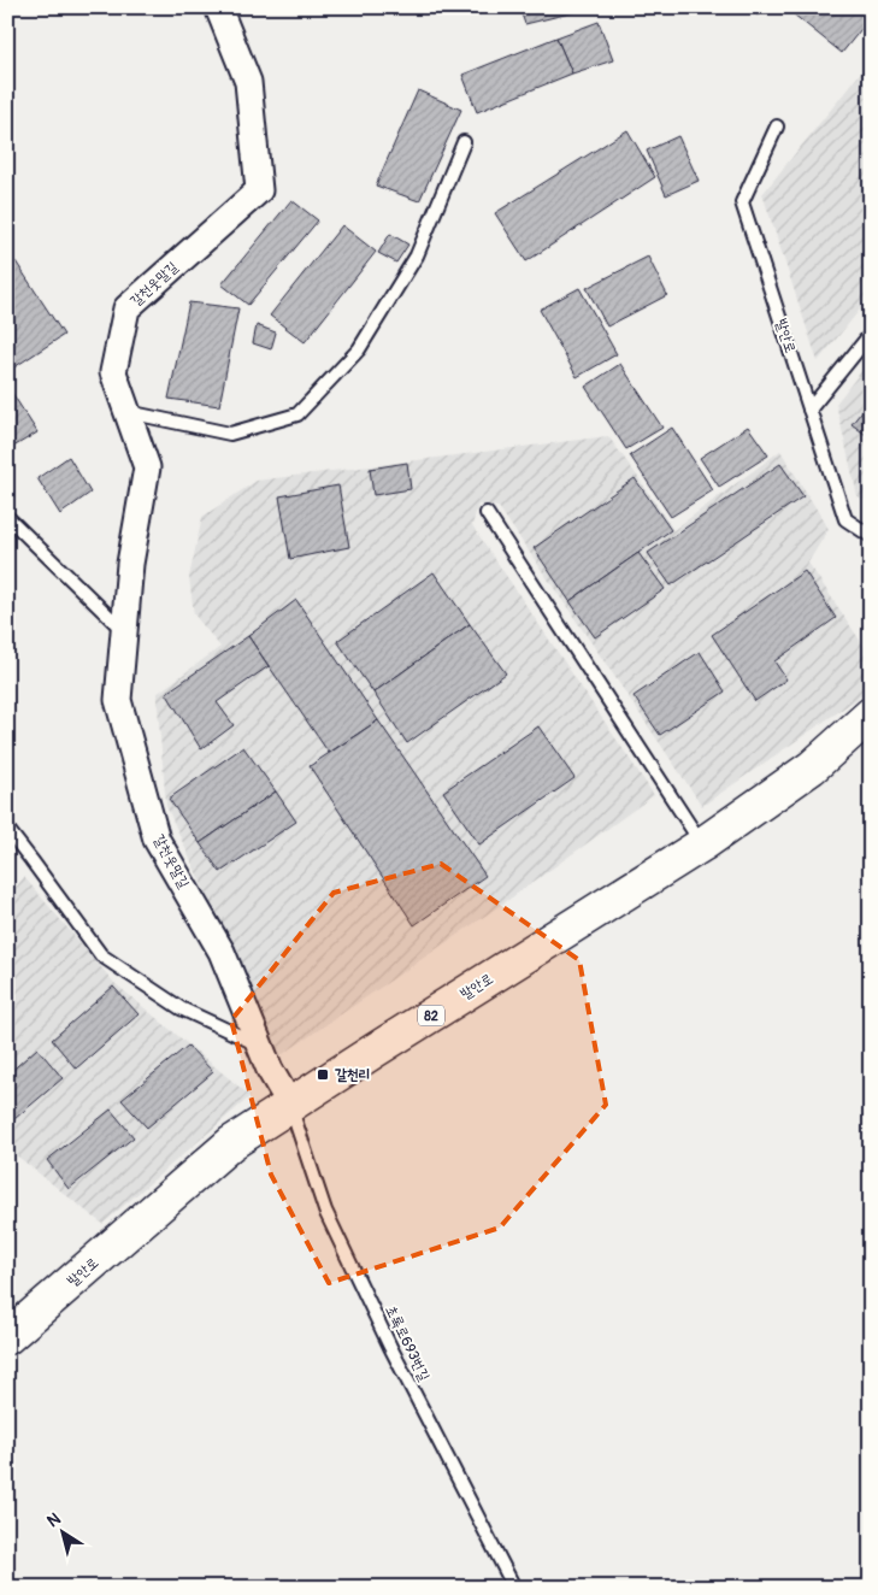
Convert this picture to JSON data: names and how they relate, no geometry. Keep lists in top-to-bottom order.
{
  "streets": {
    "main road": ["발안로", "82"],
    "street": ["갈천웃말길"],
    "lane": ["초록로693번길"]
  },
  "crossings": [
    ["갈천웃말길", "발안로"],
    ["갈천웃말길", "초록로693번길"],
    ["발안로", "초록로693번길"]
  ],
  "places": {
    "transit": ["갈천리"]
  },
  "north": "top left"
}
